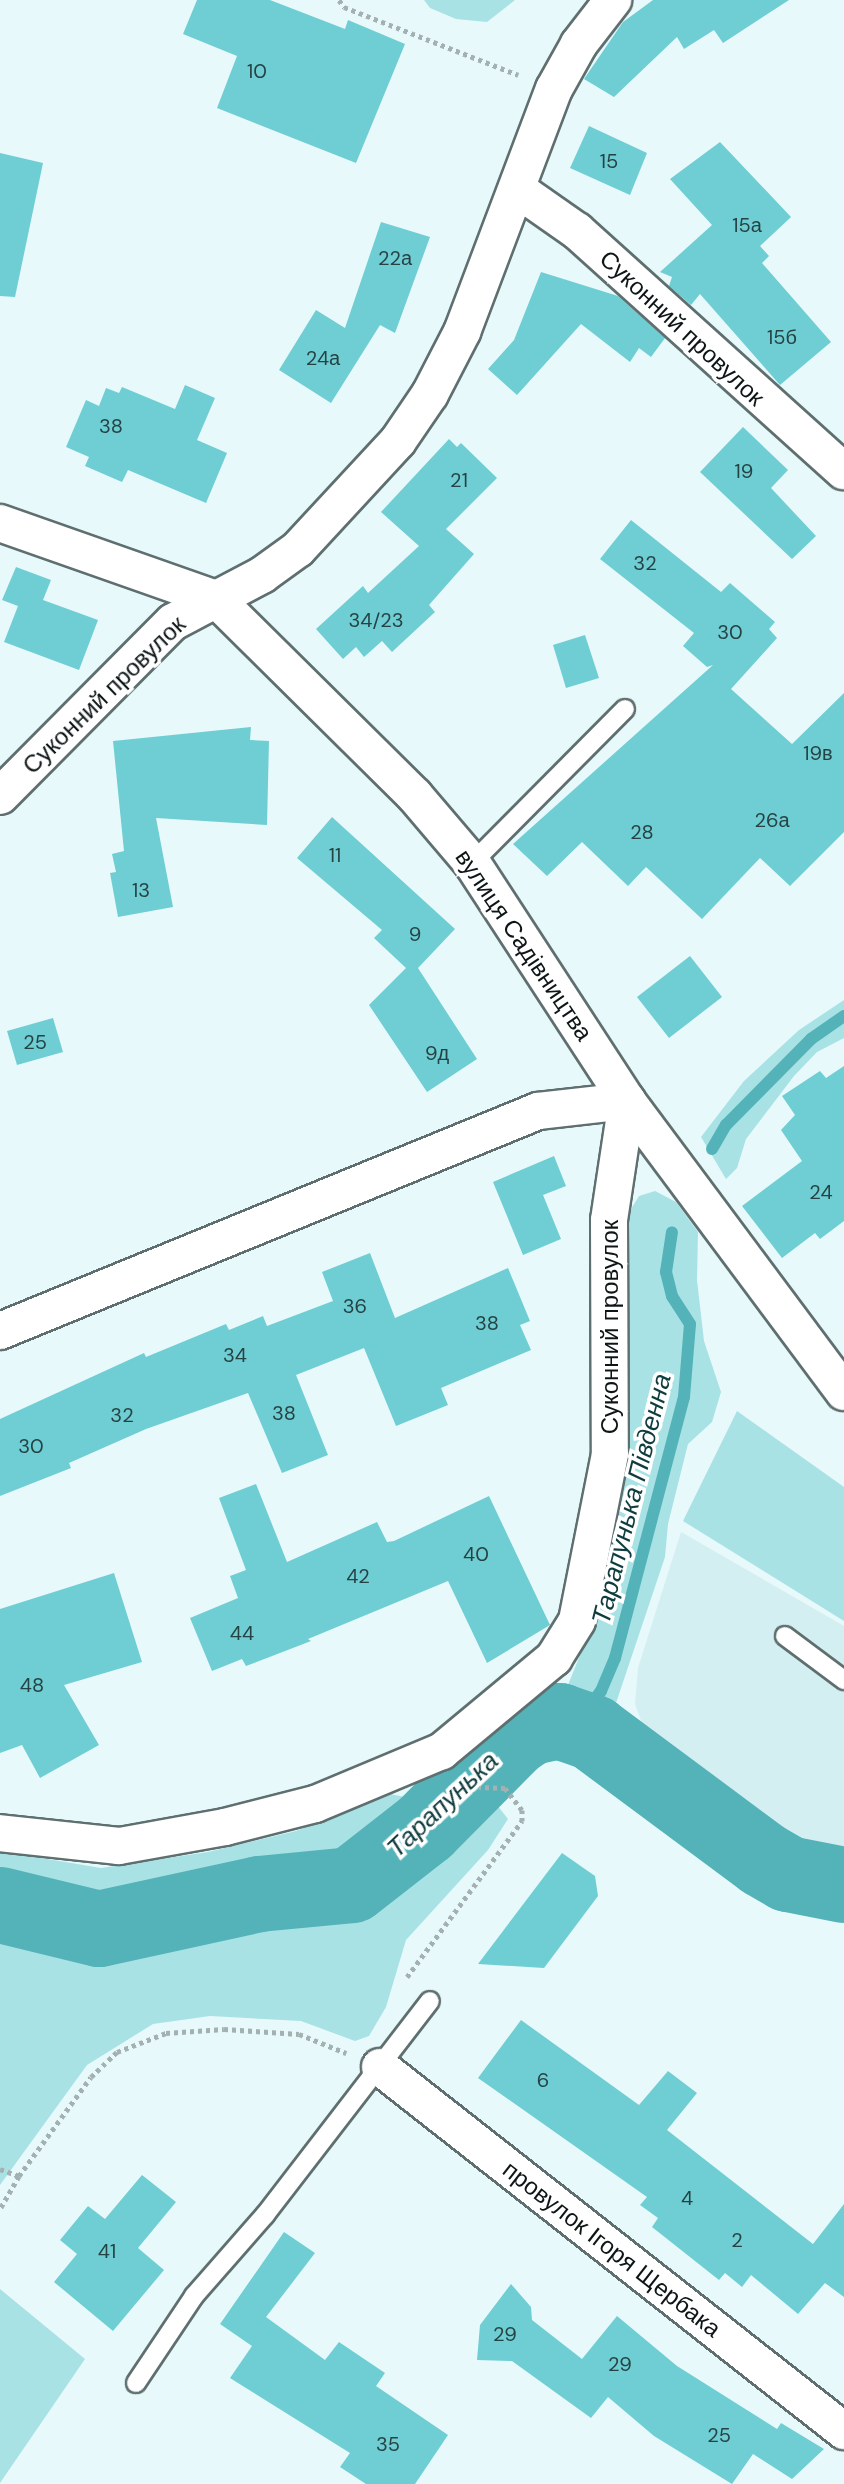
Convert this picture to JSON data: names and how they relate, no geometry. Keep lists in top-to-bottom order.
{
  "streets": {
    "street": ["Суконний провулок", "вулиця Садівництва", "провулок Ігоря Щербака"]
  },
  "crossings": [
    ["Суконний провулок", "вулиця Садівництва"]
  ],
  "water": ["Тарапунька Південна", "Тарапунька"],
  "house_numbers": [
    "10",
    "15",
    "15а",
    "22а",
    "15б",
    "24а",
    "38",
    "19",
    "21",
    "32",
    "34/23",
    "30",
    "19в",
    "26а",
    "28",
    "11",
    "13",
    "9",
    "25",
    "9д",
    "24",
    "36",
    "38",
    "34",
    "38",
    "32",
    "30",
    "40",
    "42",
    "44",
    "48",
    "6",
    "4",
    "2",
    "41",
    "29",
    "29",
    "25",
    "35"
  ]
}
